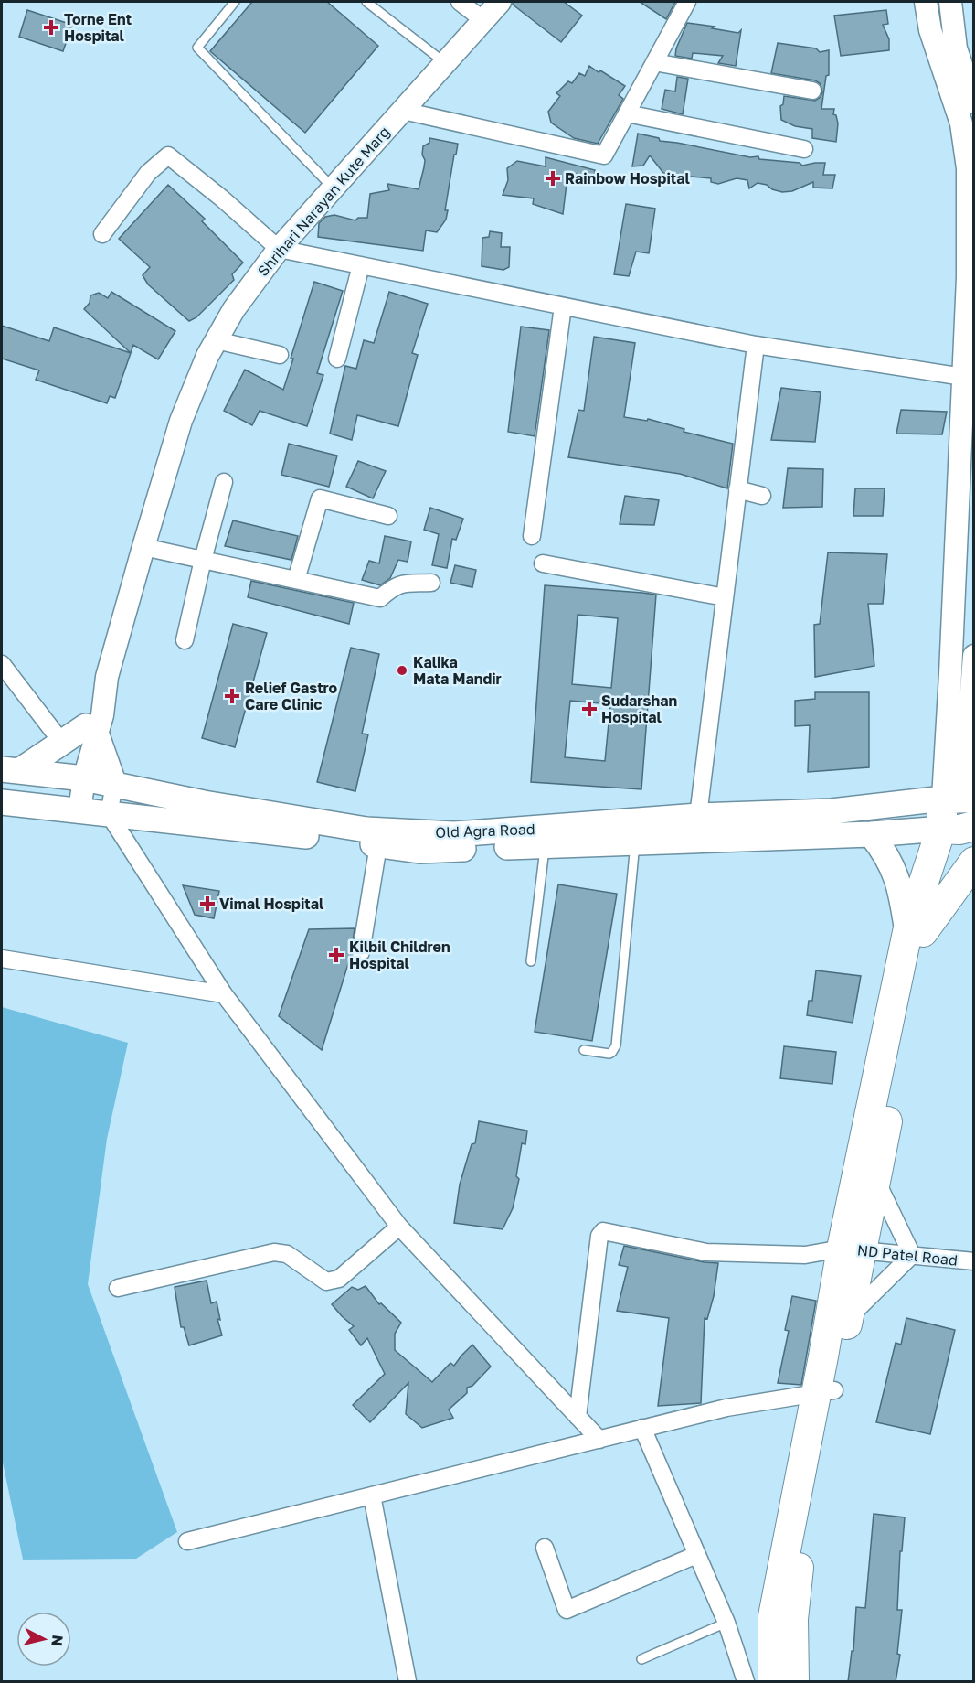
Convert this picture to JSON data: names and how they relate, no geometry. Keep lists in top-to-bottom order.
{
  "streets": {
    "main road": ["Shrihari Narayan Kute Marg", "Old Agra Road"],
    "street": ["ND Patel Road"]
  },
  "crossings": [
    ["Shrihari Narayan Kute Marg", "Old Agra Road"]
  ],
  "places": {
    "health": [
      "Torne Ent Hospital",
      "Rainbow Hospital",
      "Relief Gastro Care Clinic",
      "Sudarshan Hospital",
      "Vimal Hospital",
      "Kilbil Children Hospital"
    ],
    "other": ["Kalika Mata Mandir"]
  },
  "north": "right"
}
